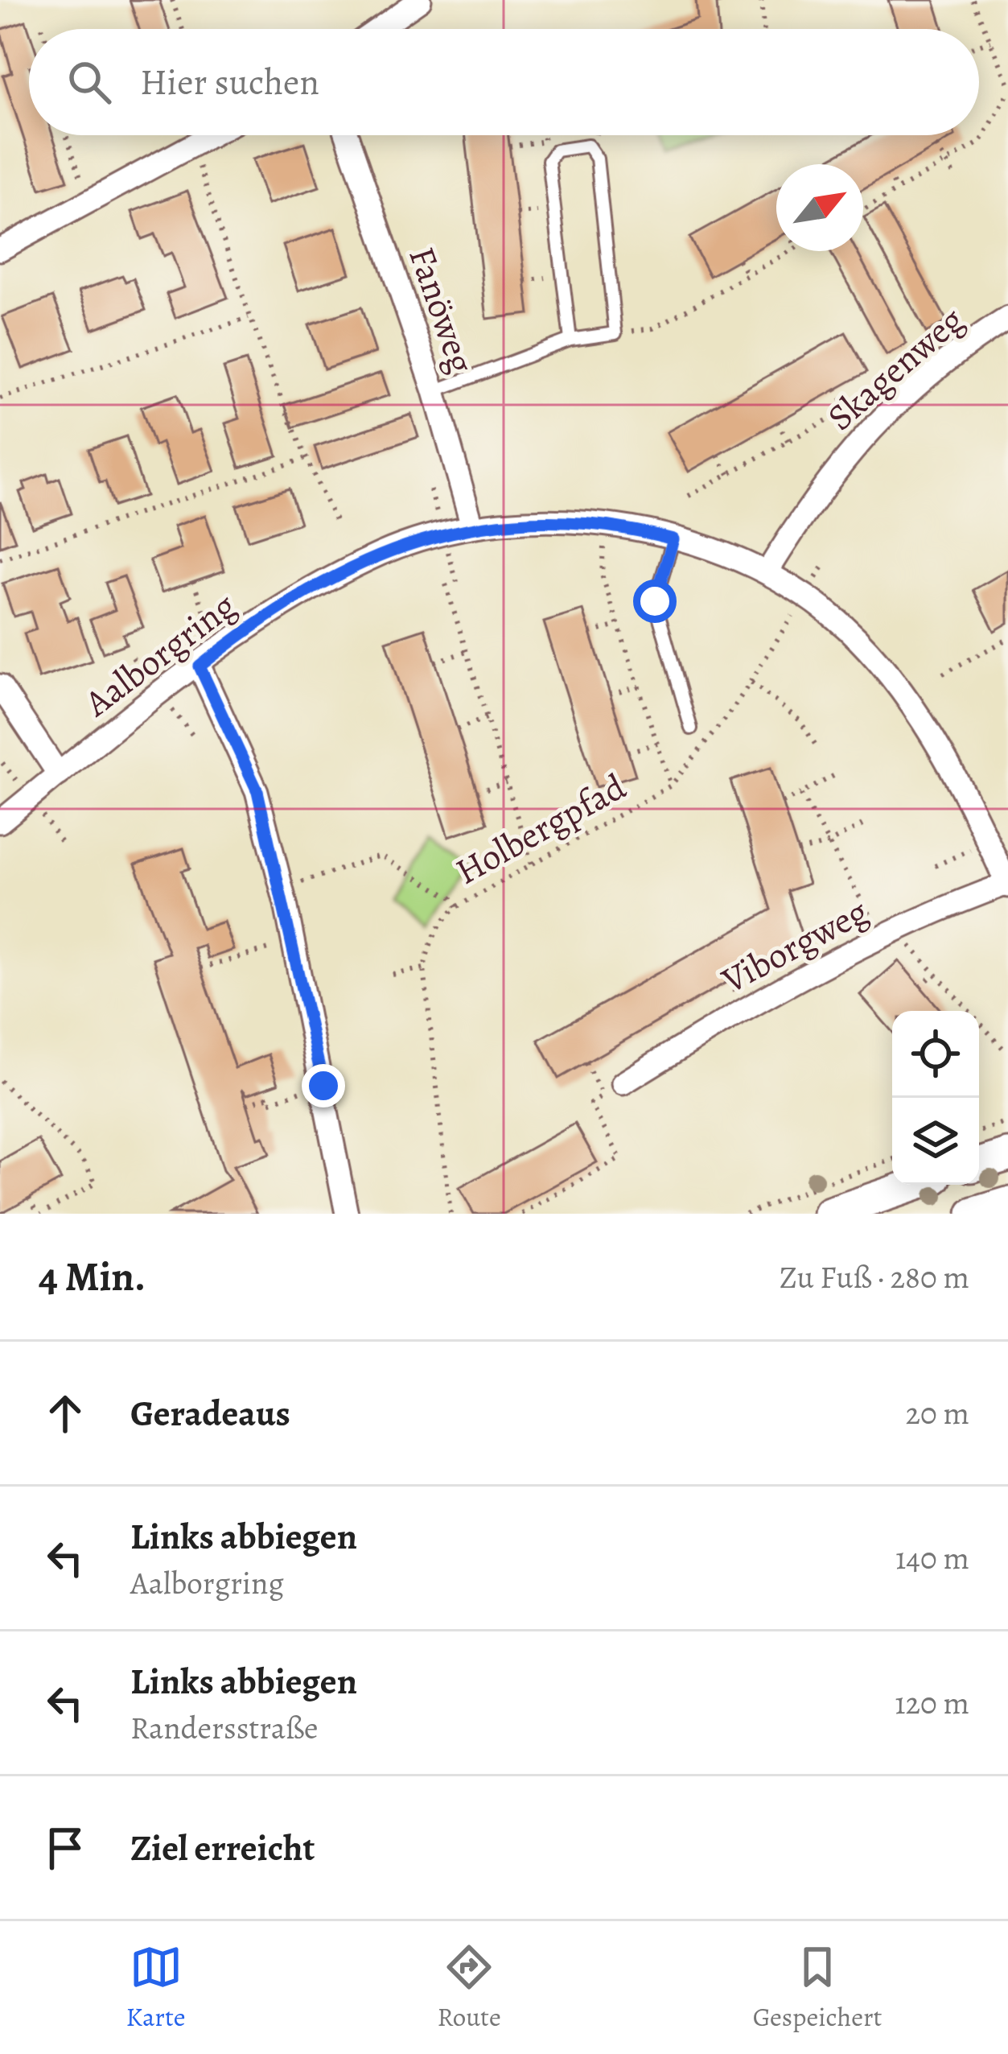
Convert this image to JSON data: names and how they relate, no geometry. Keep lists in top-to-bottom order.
{
  "streets": {
    "street": [
      "Fanöweg",
      "Skagenweg",
      "Aalborgring",
      "Viborgweg"
    ],
    "path": ["Holbergpfad"]
  },
  "crossings": [
    ["Fanöweg", "Aalborgring"],
    ["Skagenweg", "Aalborgring"],
    ["Aalborgring", "Viborgweg"]
  ],
  "north": "top right",
  "page": {
    "search": "Hier suchen",
    "heading": ["4 Min.", "Zu Fuß · 280 m"],
    "list": [
      ["Geradeaus", "20 m"],
      ["Links abbiegen", "Aalborgring", "140 m"],
      ["Links abbiegen", "Randersstraße", "120 m"],
      "Ziel erreicht"
    ],
    "nav": ["Karte", "Route", "Gespeichert"]
  }
}
